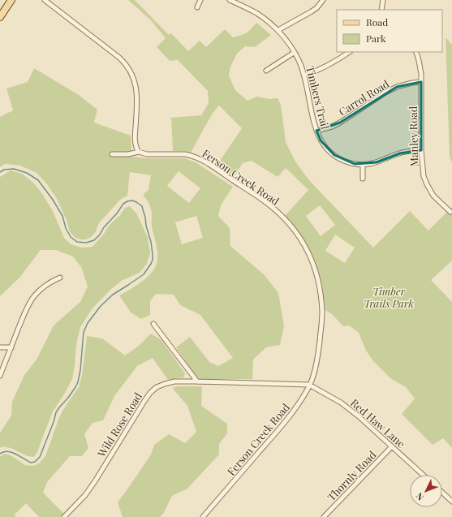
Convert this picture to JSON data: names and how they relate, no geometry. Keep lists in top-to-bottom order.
{
  "streets": {
    "street": [
      "Timbers Trail",
      "Carrol Road",
      "Manley Road",
      "Ferson Creek Road",
      "Red Haw Lane",
      "Wild Rose Road",
      "Thornly Road"
    ]
  },
  "crossings": [
    ["Timbers Trail", "Carrol Road"],
    ["Timbers Trail", "Manley Road"],
    ["Carrol Road", "Manley Road"],
    ["Ferson Creek Road", "Red Haw Lane"],
    ["Ferson Creek Road", "Wild Rose Road"],
    ["Red Haw Lane", "Wild Rose Road"],
    ["Red Haw Lane", "Thornly Road"]
  ],
  "parks": ["Timber Trails Park"],
  "legend": ["Road", "Park"],
  "north": "bottom left"
}
